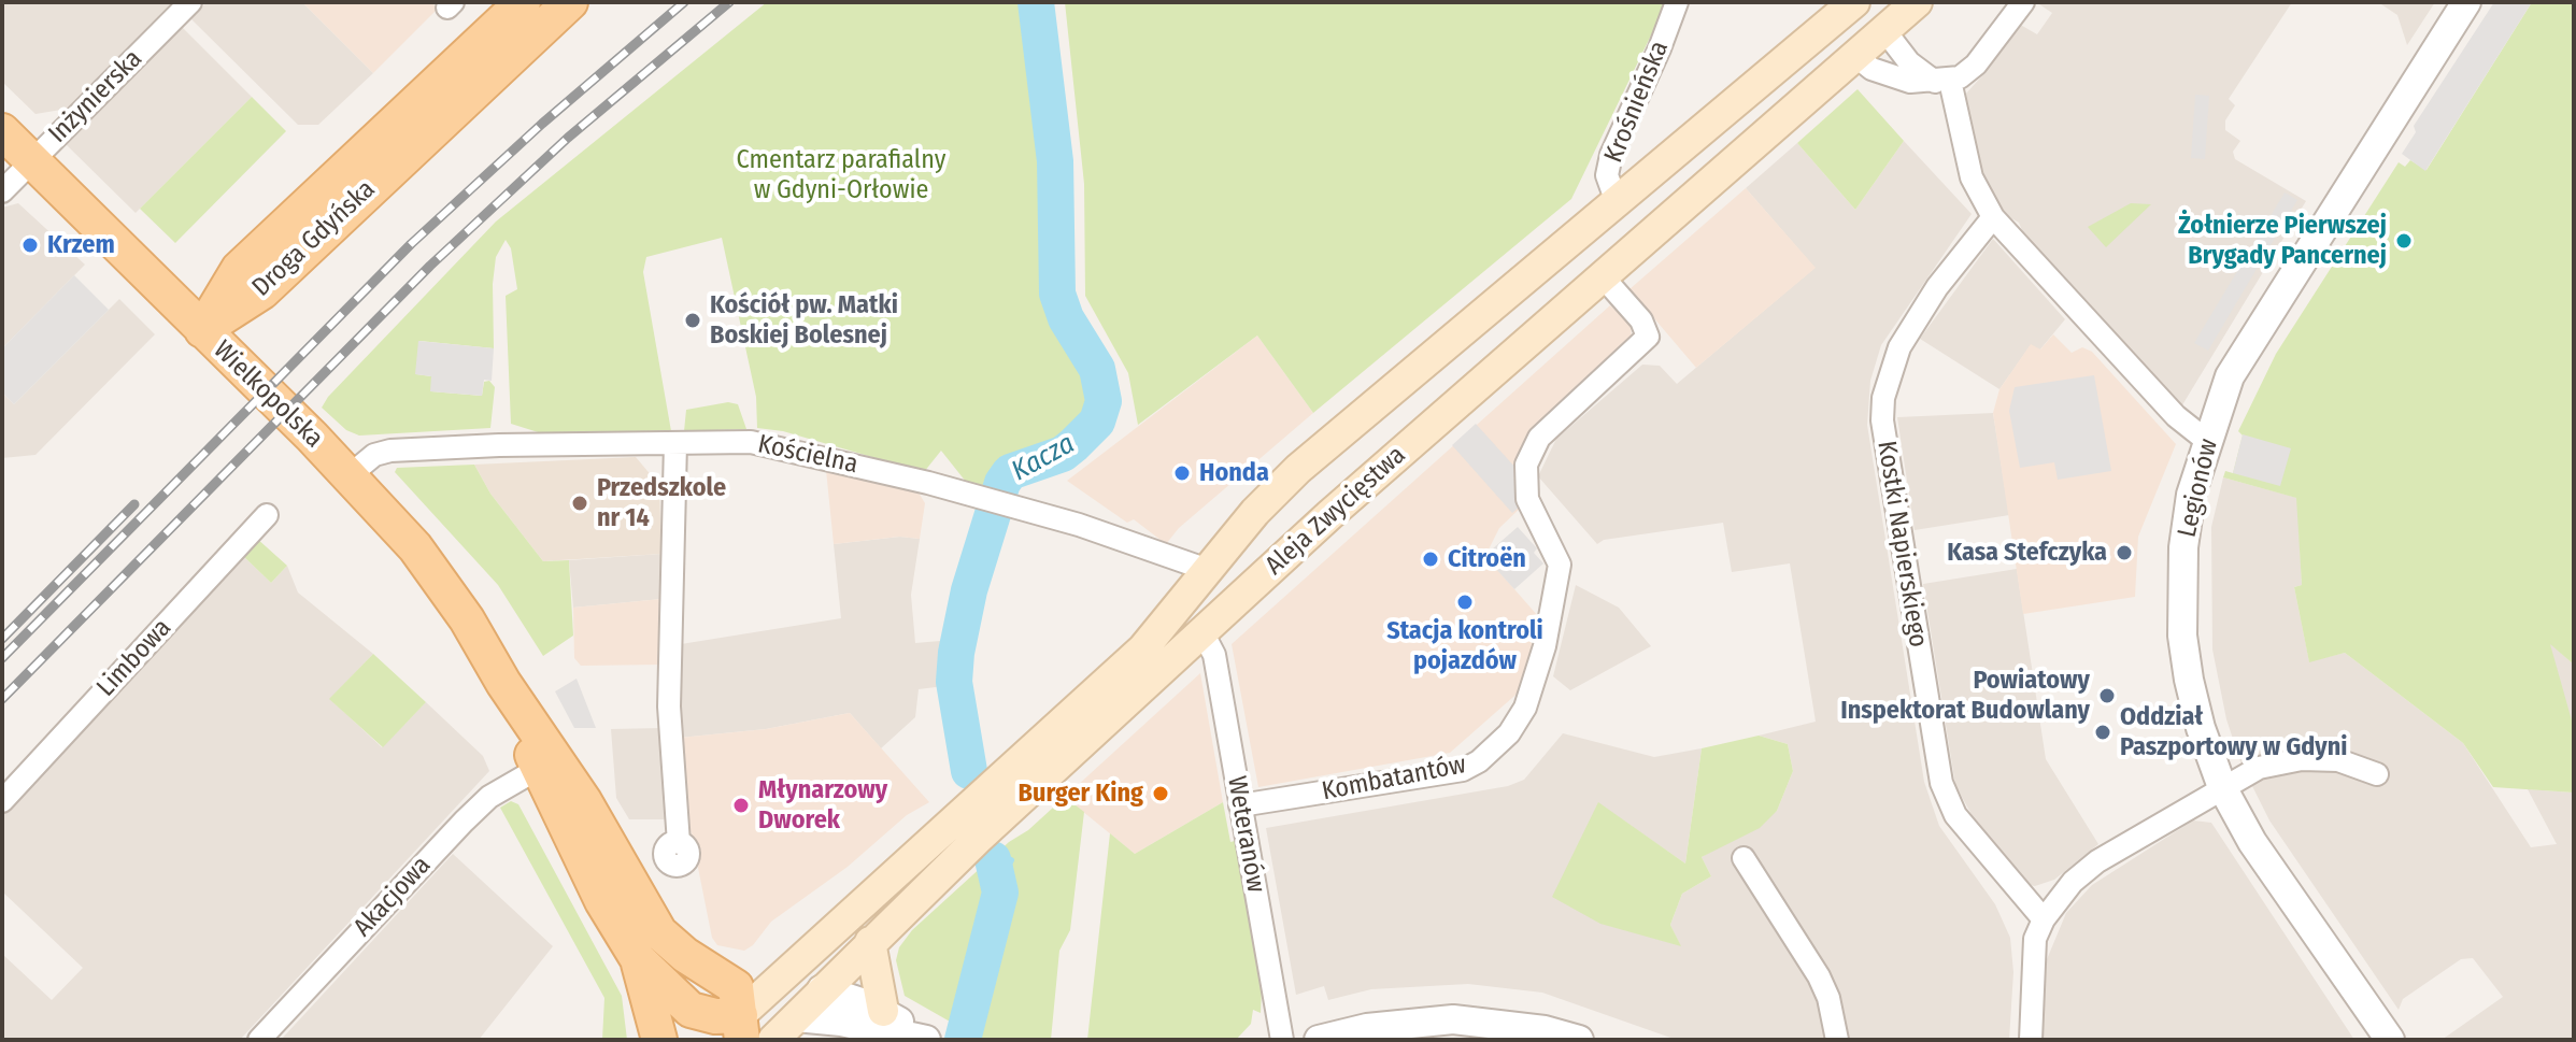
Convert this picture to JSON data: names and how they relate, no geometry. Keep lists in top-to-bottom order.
{
  "streets": {
    "main road": ["Droga Gdyńska", "Wielkopolska", "Aleja Zwycięstwa"],
    "street": [
      "Inżynierska",
      "Krośnieńska",
      "Kościelna",
      "Legionów",
      "Kostki Napierskiego",
      "Limbowa",
      "Kombatantów",
      "Weteranów",
      "Akacjowa"
    ]
  },
  "crossings": [
    ["Inżynierska", "Wielkopolska"],
    ["Krośnieńska", "Aleja Zwycięstwa"],
    ["Droga Gdyńska", "Wielkopolska"],
    ["Wielkopolska", "Kościelna"],
    ["Wielkopolska", "Aleja Zwycięstwa"],
    ["Wielkopolska", "Akacjowa"],
    ["Kościelna", "Aleja Zwycięstwa"],
    ["Aleja Zwycięstwa", "Kombatantów"],
    ["Aleja Zwycięstwa", "Weteranów"],
    ["Kombatantów", "Weteranów"]
  ],
  "water": ["Kacza"],
  "parks": ["Cmentarz parafialny w Gdyni-Orłowie"],
  "places": [
    "Żołnierze Pierwszej Brygady Pancernej",
    "Krzem",
    "Kościół pw. Matki Boskiej Bolesnej",
    "Honda",
    "Przedszkole nr 14",
    "Kasa Stefczyka",
    "Citroën",
    "Stacja kontroli pojazdów",
    "Powiatowy Inspektorat Budowlany",
    "Oddział Paszportowy w Gdyni",
    "Burger King",
    "Młynarzowy Dworek"
  ]
}
